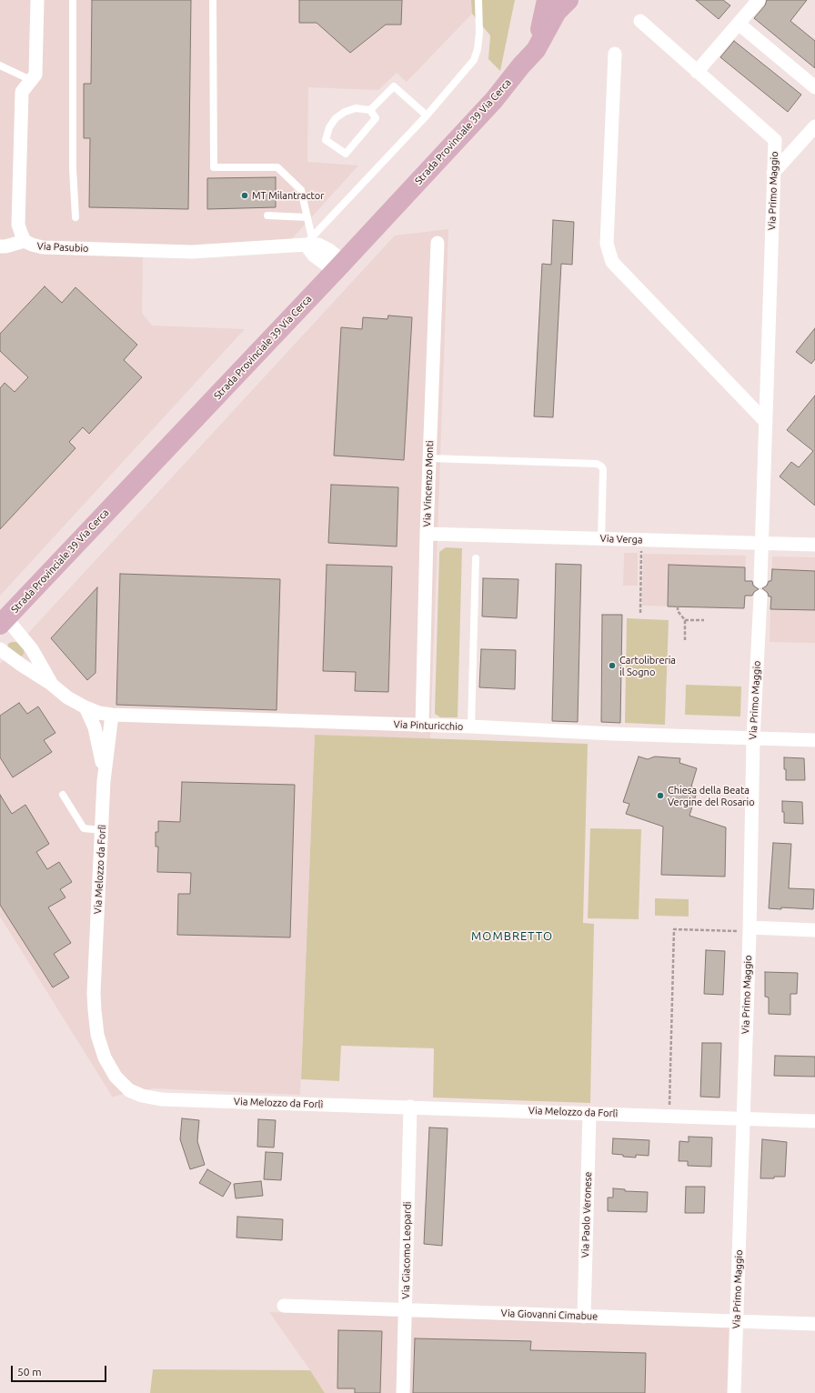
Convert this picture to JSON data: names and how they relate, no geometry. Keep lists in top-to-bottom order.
{
  "streets": {
    "main road": ["Strada Provinciale 39 Via Cerca"],
    "street": [
      "Via Primo Maggio",
      "Via Pasubio",
      "Via Vincenzo Monti",
      "Via Verga",
      "Via Pinturicchio",
      "Via Melozzo da Forlì",
      "Via Paolo Veronese",
      "Via Giacomo Leopardi",
      "Via Giovanni Cimabue"
    ]
  },
  "crossings": [
    ["Via Primo Maggio", "Via Verga"],
    ["Via Primo Maggio", "Via Pinturicchio"],
    ["Via Primo Maggio", "Via Melozzo da Forlì"],
    ["Via Primo Maggio", "Via Giovanni Cimabue"],
    ["Via Vincenzo Monti", "Via Verga"],
    ["Via Vincenzo Monti", "Via Pinturicchio"],
    ["Via Pinturicchio", "Via Melozzo da Forlì"],
    ["Via Melozzo da Forlì", "Via Paolo Veronese"],
    ["Via Melozzo da Forlì", "Via Giacomo Leopardi"],
    ["Via Paolo Veronese", "Via Giovanni Cimabue"],
    ["Via Giacomo Leopardi", "Via Giovanni Cimabue"]
  ],
  "districts": ["MOMBRETTO"],
  "places": ["MT Milantractor", "Cartolibreria il Sogno", "Chiesa della Beata Vergine del Rosario"],
  "scale_bar": "50 m"
}
